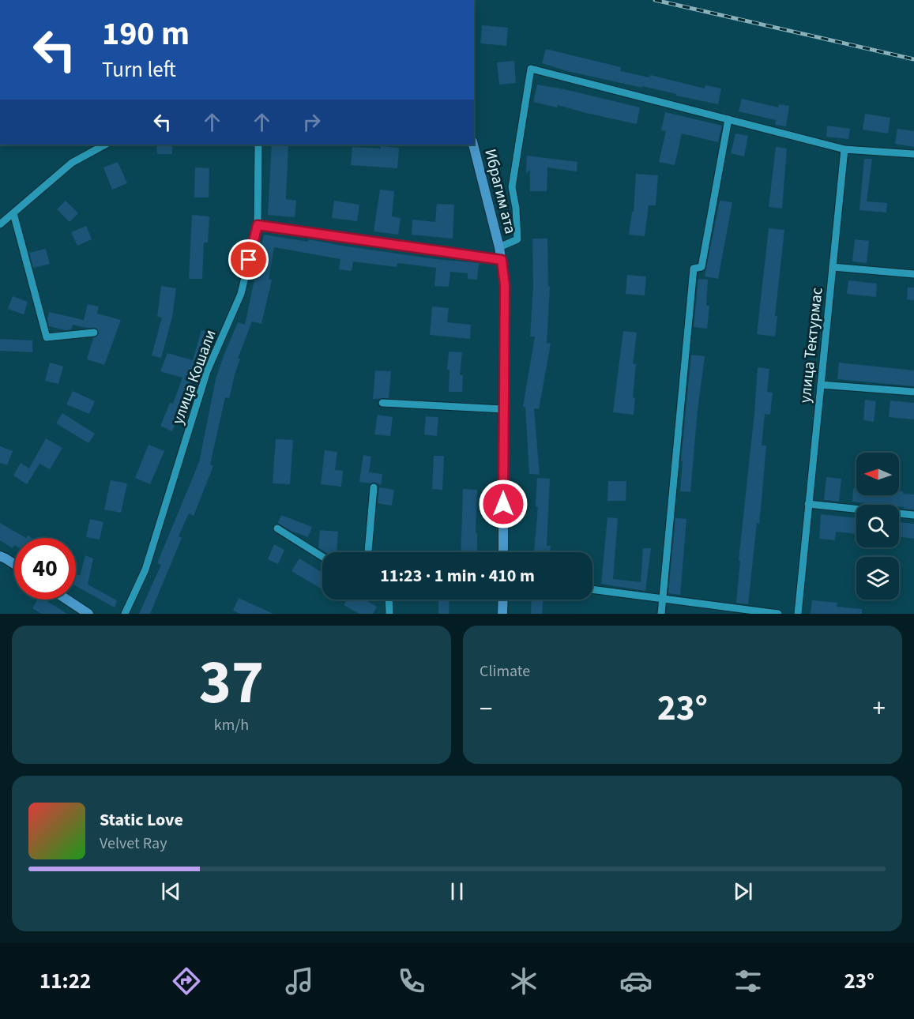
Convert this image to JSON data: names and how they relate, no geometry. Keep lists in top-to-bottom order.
{
  "streets": {
    "street": ["Ибрагим ата", "улица Тектурмас", "улица Кошали"]
  },
  "north": "left",
  "page": {
    "turn": ["190 m", "Turn left"],
    "limit": "40",
    "trip": "11:23 · 1 min · 410 m",
    "tile": [
      ["37", "km/h"],
      "Climate"
    ],
    "heat": ["−", "23°", "+"],
    "song": ["Static Love", "Velvet Ray"],
    "tabs": ["11:22", "23°"]
  }
}
